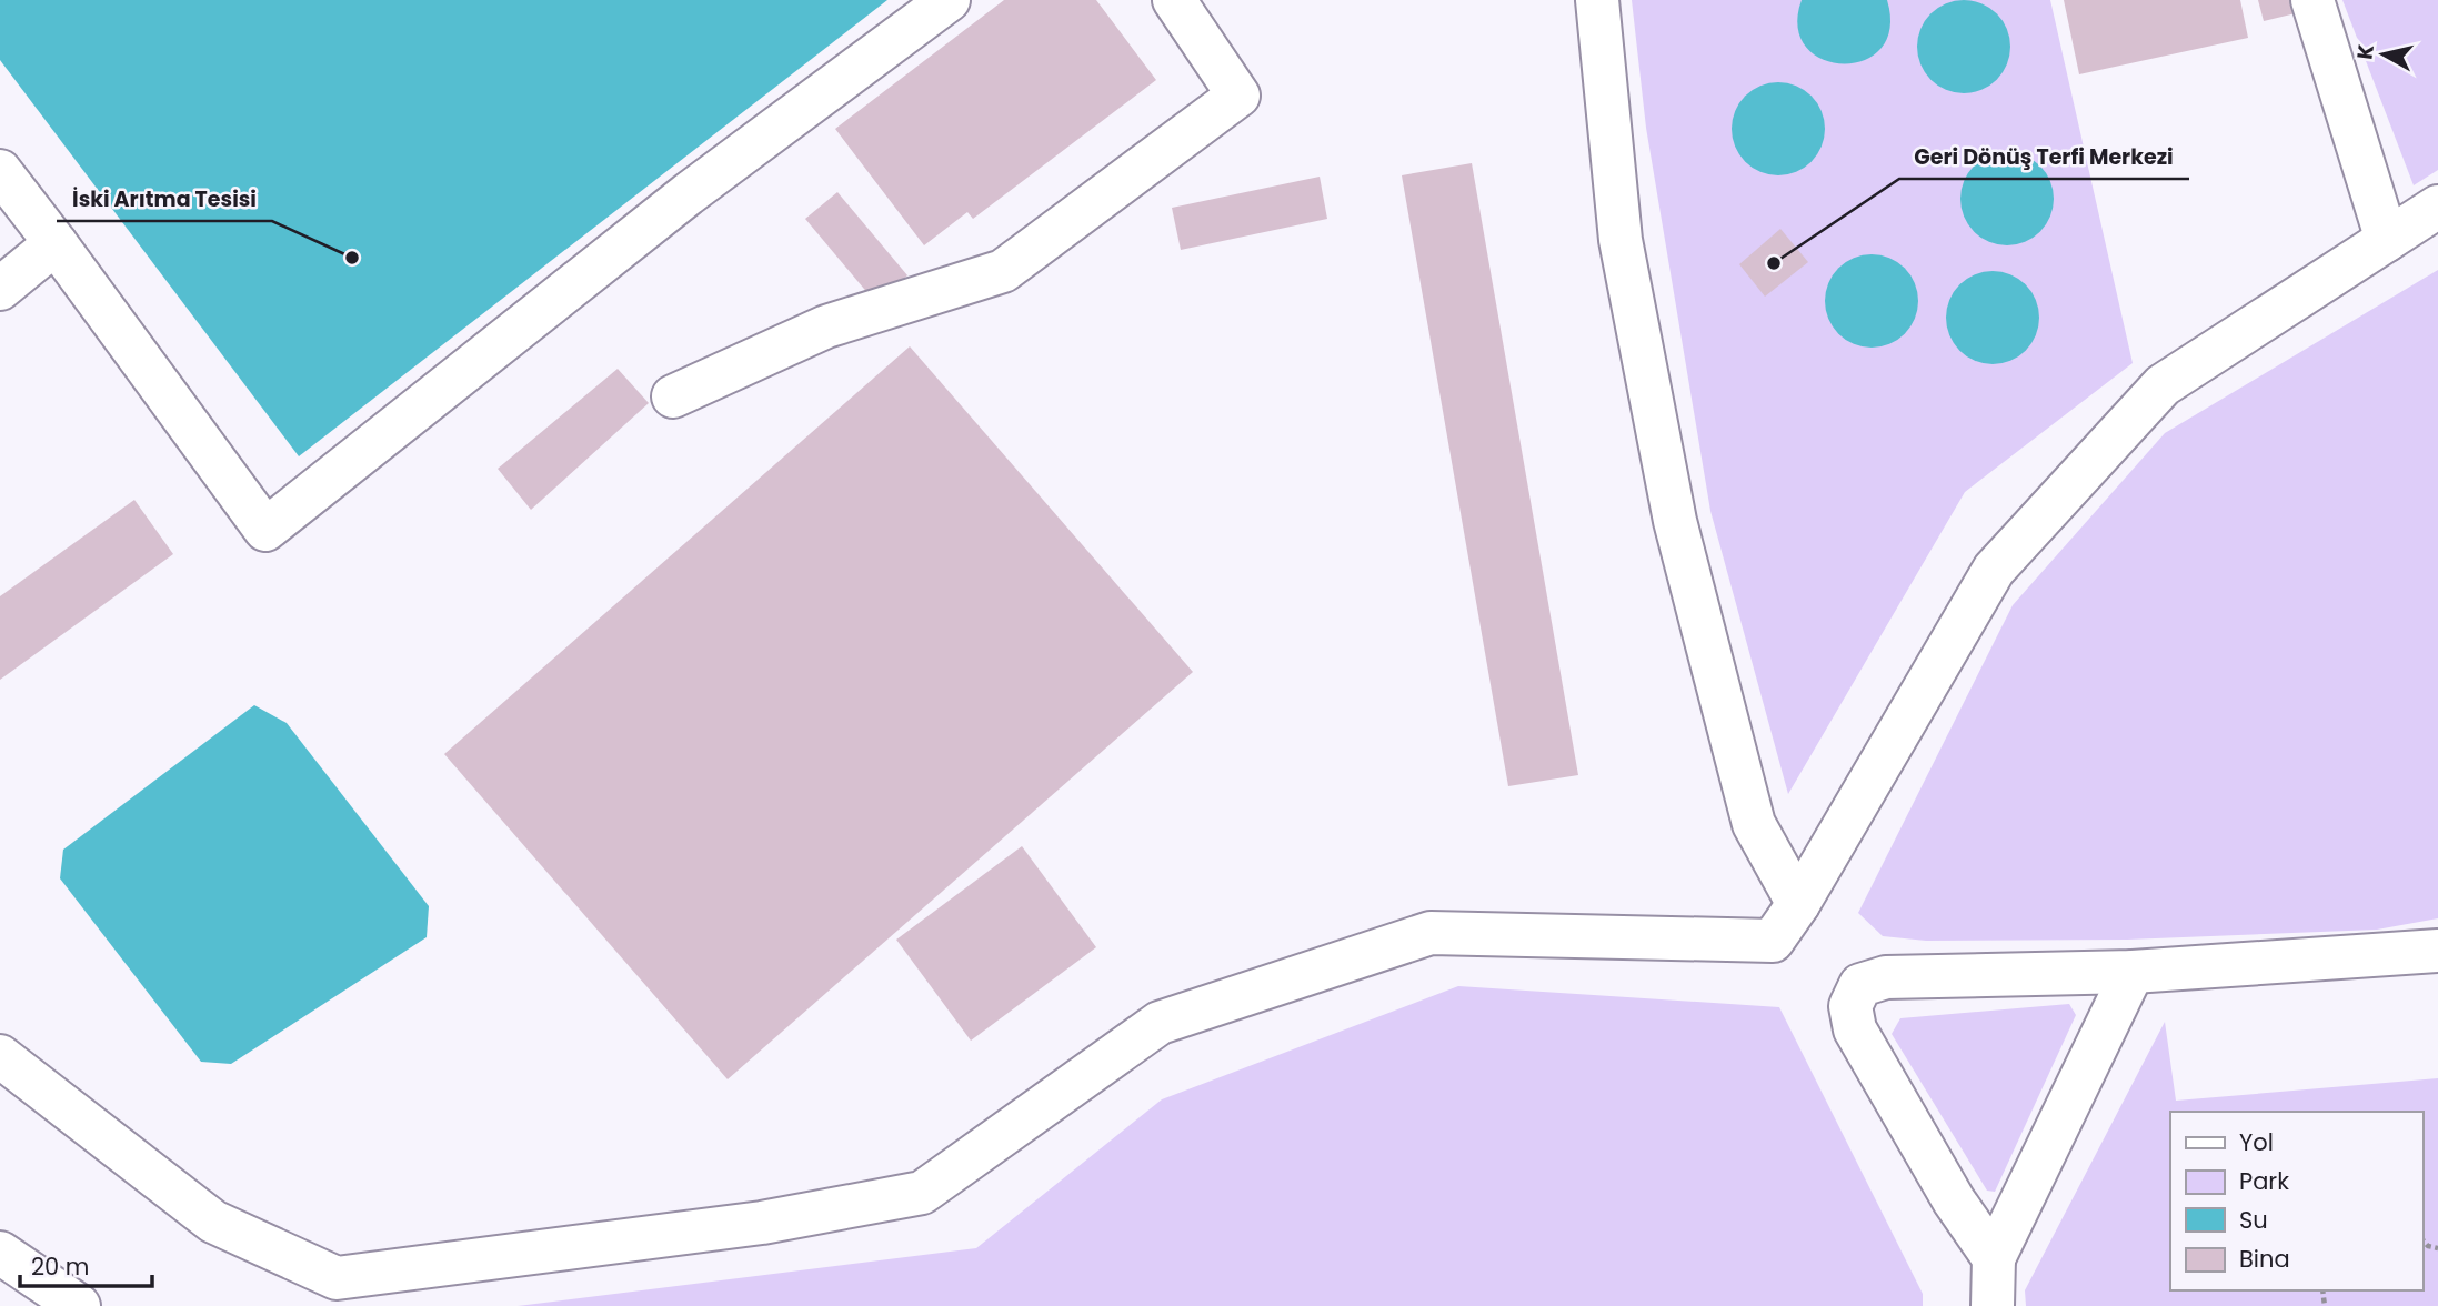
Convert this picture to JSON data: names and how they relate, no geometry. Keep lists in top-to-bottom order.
{
  "places": ["İski Arıtma Tesisi", "Geri Dönüş Terfi Merkezi"],
  "legend": [
    "Yol",
    "Park",
    "Su",
    "Bina"
  ],
  "scale_bar": "20 m",
  "north": "left"
}
